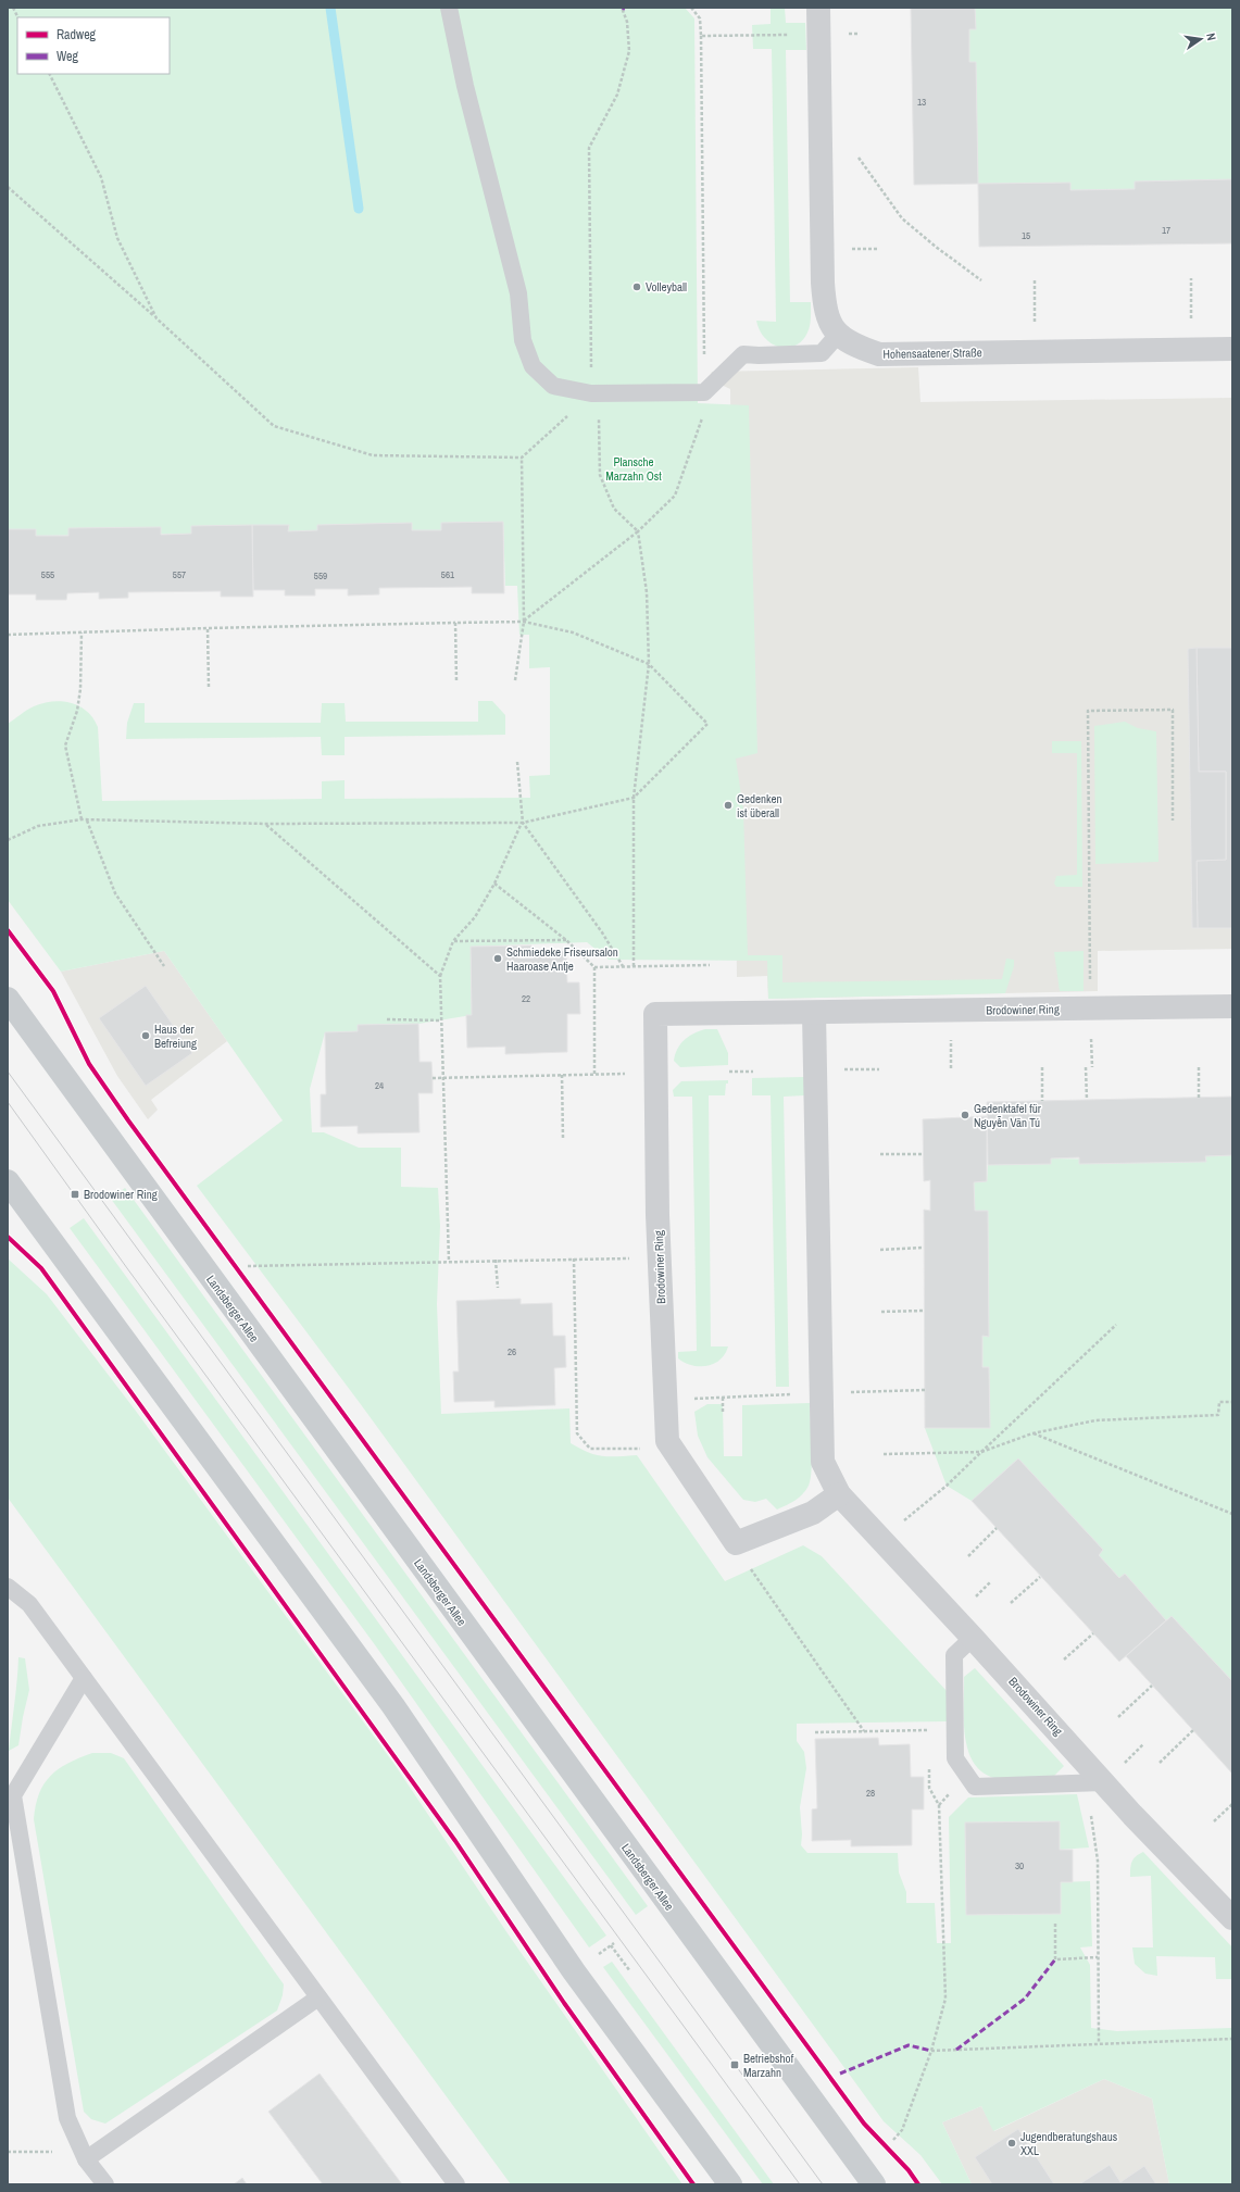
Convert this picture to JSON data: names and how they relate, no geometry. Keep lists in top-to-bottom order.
{
  "streets": {
    "main road": ["Landsberger Allee"],
    "street": ["Hohensaatener Straße", "Brodowiner Ring"]
  },
  "parks": ["Plansche Marzahn Ost"],
  "places": {
    "other": [
      "Volleyball",
      "Gedenken ist überall",
      "Schmiedeke Friseursalon Haaroase Antje",
      "Haus der Befreiung",
      "Gedenktafel für Nguyễn Văn Tú",
      "Jugendberatungshaus XXL"
    ],
    "transit": ["Brodowiner Ring", "Betriebshof Marzahn"]
  },
  "house_numbers": [
    "13",
    "17",
    "15",
    "555",
    "557",
    "561",
    "559",
    "22",
    "24",
    "26",
    "28",
    "30"
  ],
  "legend": ["Radweg", "Weg"],
  "north": "right"
}
